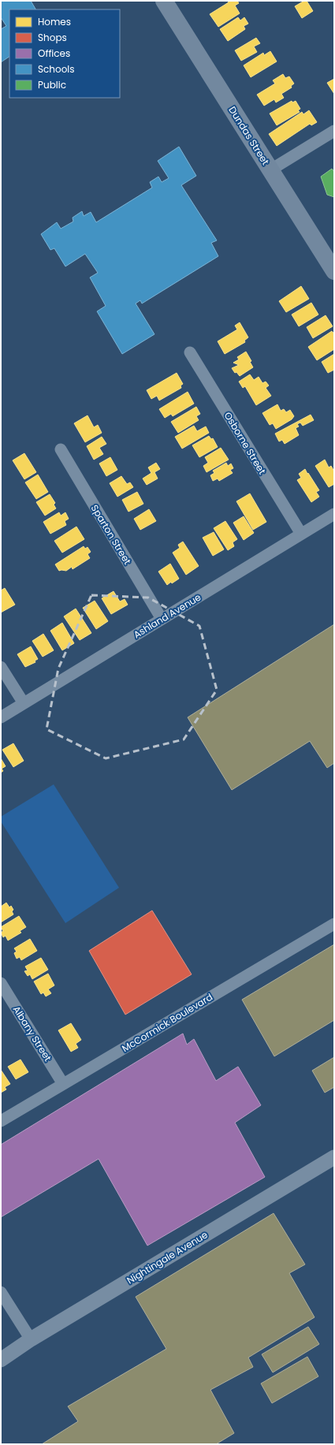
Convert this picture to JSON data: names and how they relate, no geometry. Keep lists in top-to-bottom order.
{
  "streets": {
    "main road": ["Dundas Street"],
    "street": [
      "Osborne Street",
      "Sparton Street",
      "Ashland Avenue",
      "McCormick Boulevard",
      "Albany Street",
      "Nightingale Avenue"
    ]
  },
  "crossings": [
    ["Osborne Street", "Ashland Avenue"],
    ["Sparton Street", "Ashland Avenue"],
    ["McCormick Boulevard", "Albany Street"]
  ],
  "legend": [
    "Homes",
    "Shops",
    "Offices",
    "Schools",
    "Public"
  ]
}
